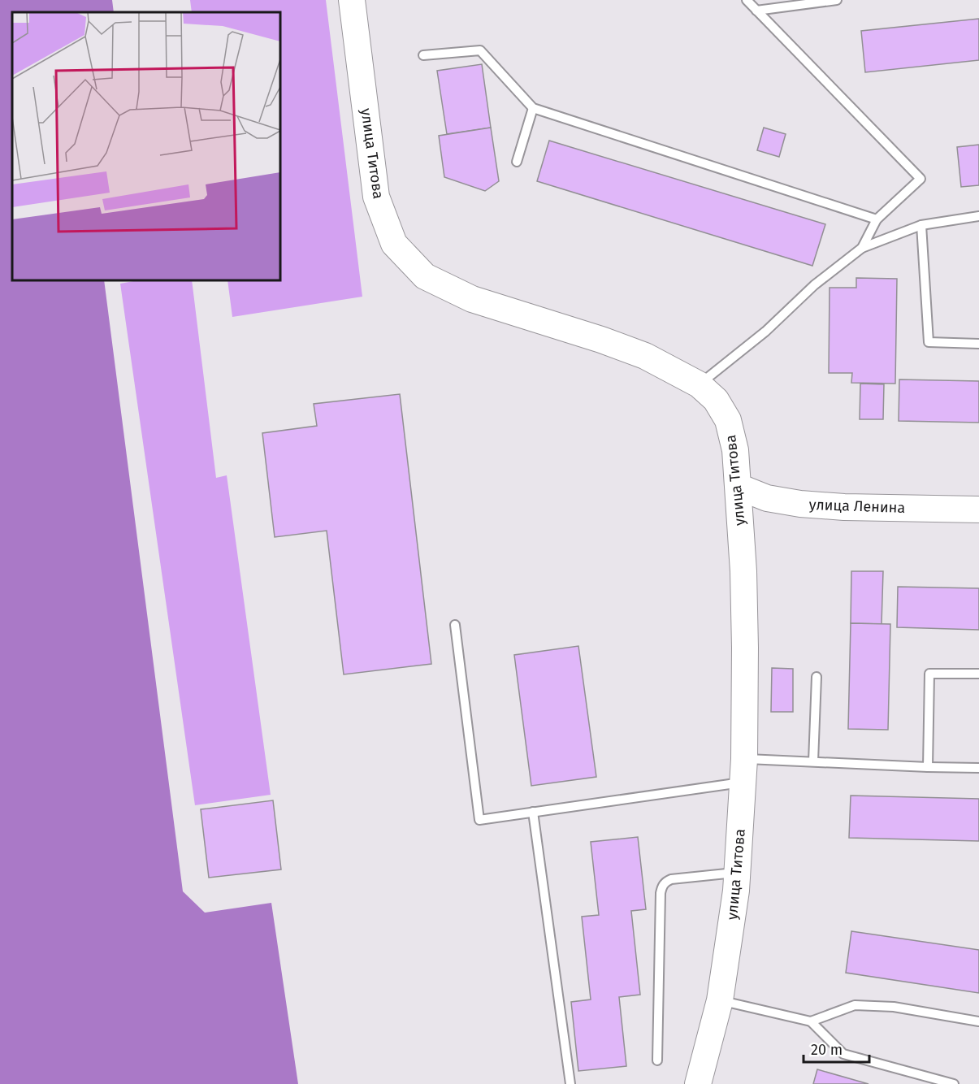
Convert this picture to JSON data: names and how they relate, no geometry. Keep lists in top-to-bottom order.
{
  "streets": {
    "main road": ["улица Титова", "улица Ленина"]
  },
  "crossings": [
    ["улица Титова", "улица Ленина"]
  ],
  "scale_bar": "20 m"
}
